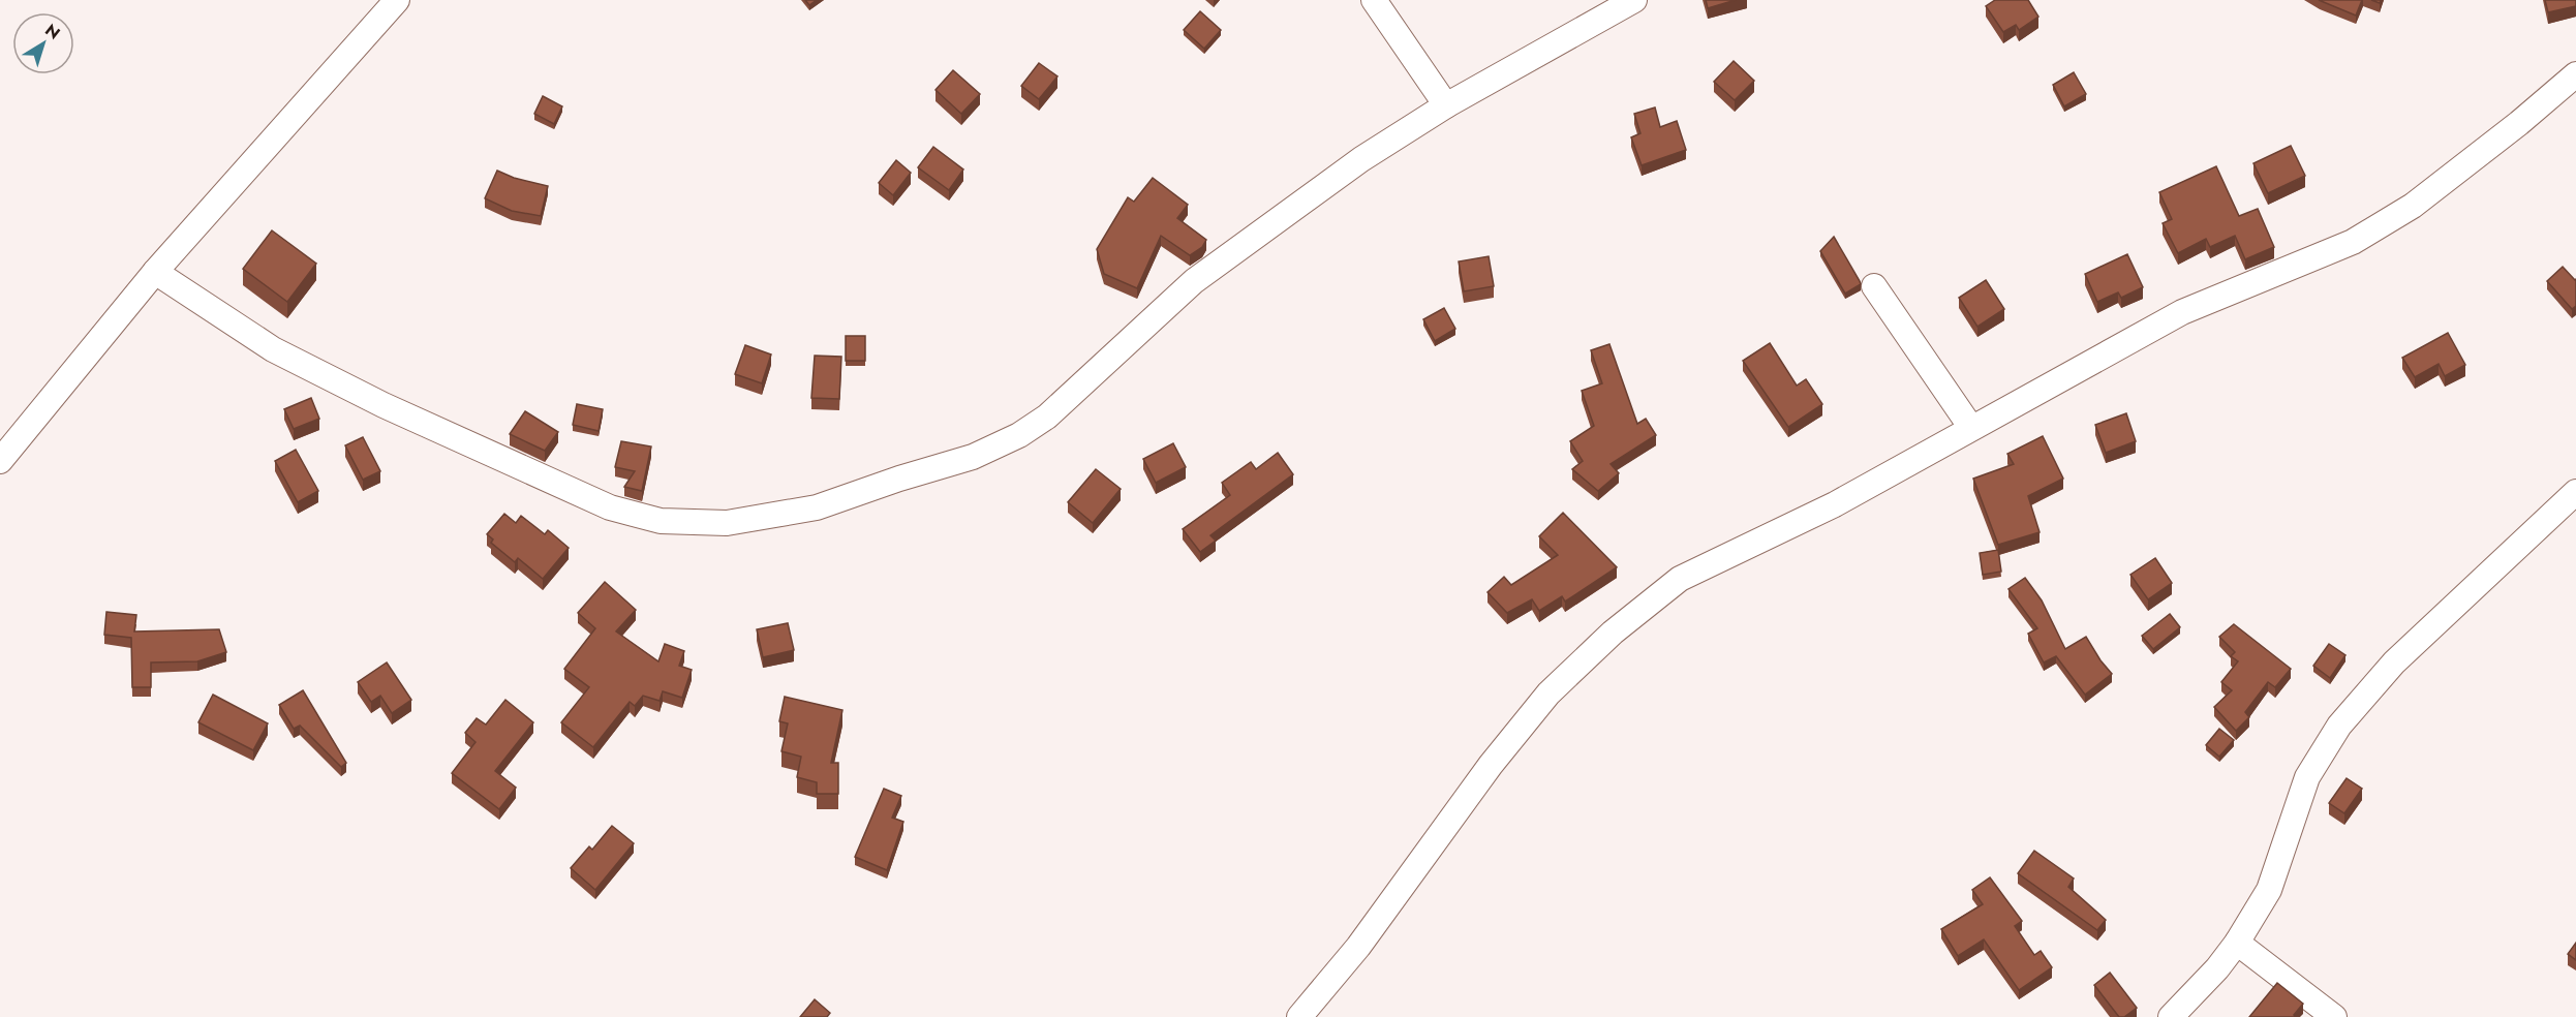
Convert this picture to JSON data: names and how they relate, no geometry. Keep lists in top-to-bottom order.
{
  "north": "top right"
}
